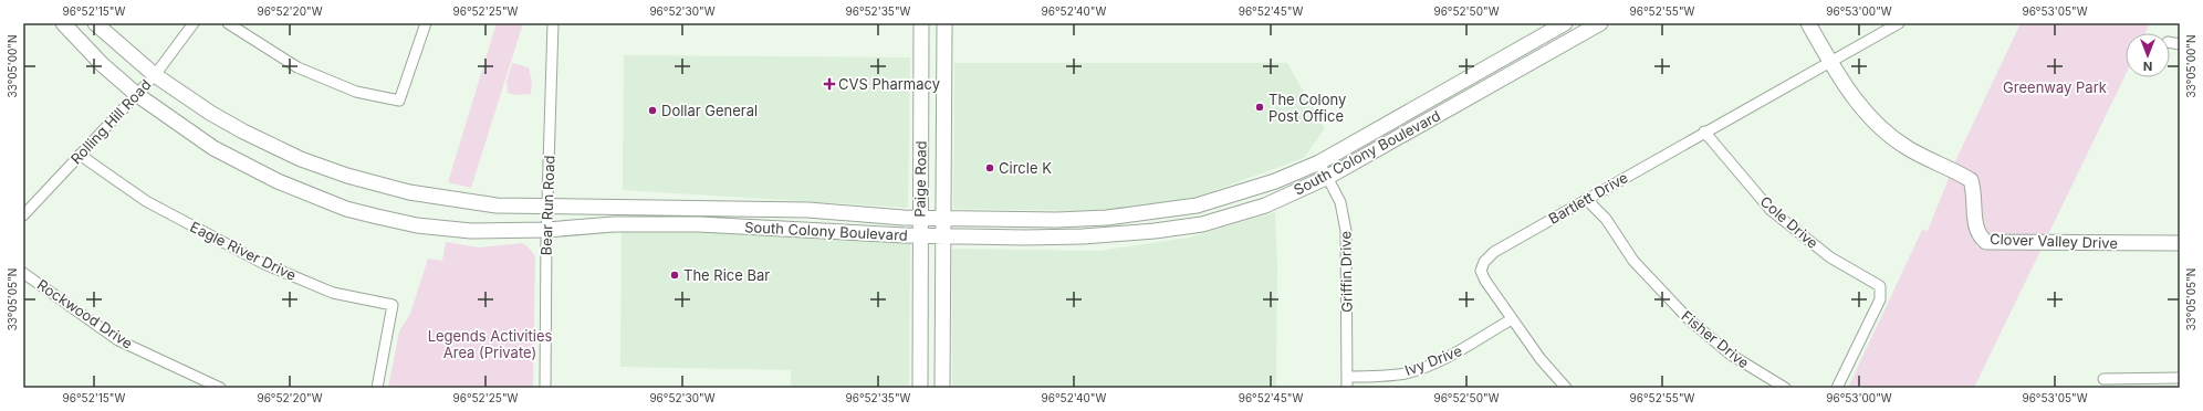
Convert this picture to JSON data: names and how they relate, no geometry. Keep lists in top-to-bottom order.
{
  "streets": {
    "main road": ["South Colony Boulevard", "Paige Road", "Clover Valley Drive"],
    "street": [
      "Rolling Hill Road",
      "Bartlett Drive",
      "Bear Run Road",
      "Cole Drive",
      "Eagle River Drive",
      "Griffin Drive",
      "Rockwood Drive",
      "Fisher Drive",
      "Ivy Drive"
    ]
  },
  "crossings": [
    ["Rolling Hill Road", "South Colony Boulevard"],
    ["Rolling Hill Road", "Eagle River Drive"],
    ["South Colony Boulevard", "Paige Road"],
    ["South Colony Boulevard", "Bear Run Road"],
    ["South Colony Boulevard", "Griffin Drive"],
    ["Bartlett Drive", "Cole Drive"],
    ["Bartlett Drive", "Clover Valley Drive"],
    ["Bartlett Drive", "Fisher Drive"],
    ["Bartlett Drive", "Ivy Drive"],
    ["Griffin Drive", "Ivy Drive"]
  ],
  "parks": ["Greenway Park", "Legends Activities Area (Private)"],
  "places": {
    "health": ["CVS Pharmacy"],
    "other": [
      "The Colony Post Office",
      "Dollar General",
      "Circle K",
      "The Rice Bar"
    ]
  },
  "north": "bottom",
  "coordinates": [
    "96°52'15\"W",
    "96°52'20\"W",
    "96°52'25\"W",
    "96°52'30\"W",
    "96°52'35\"W",
    "96°52'40\"W",
    "96°52'45\"W",
    "96°52'50\"W",
    "96°52'55\"W",
    "96°53'00\"W",
    "96°53'05\"W",
    "33°05'00\"N",
    "33°05'05\"N"
  ]
}
